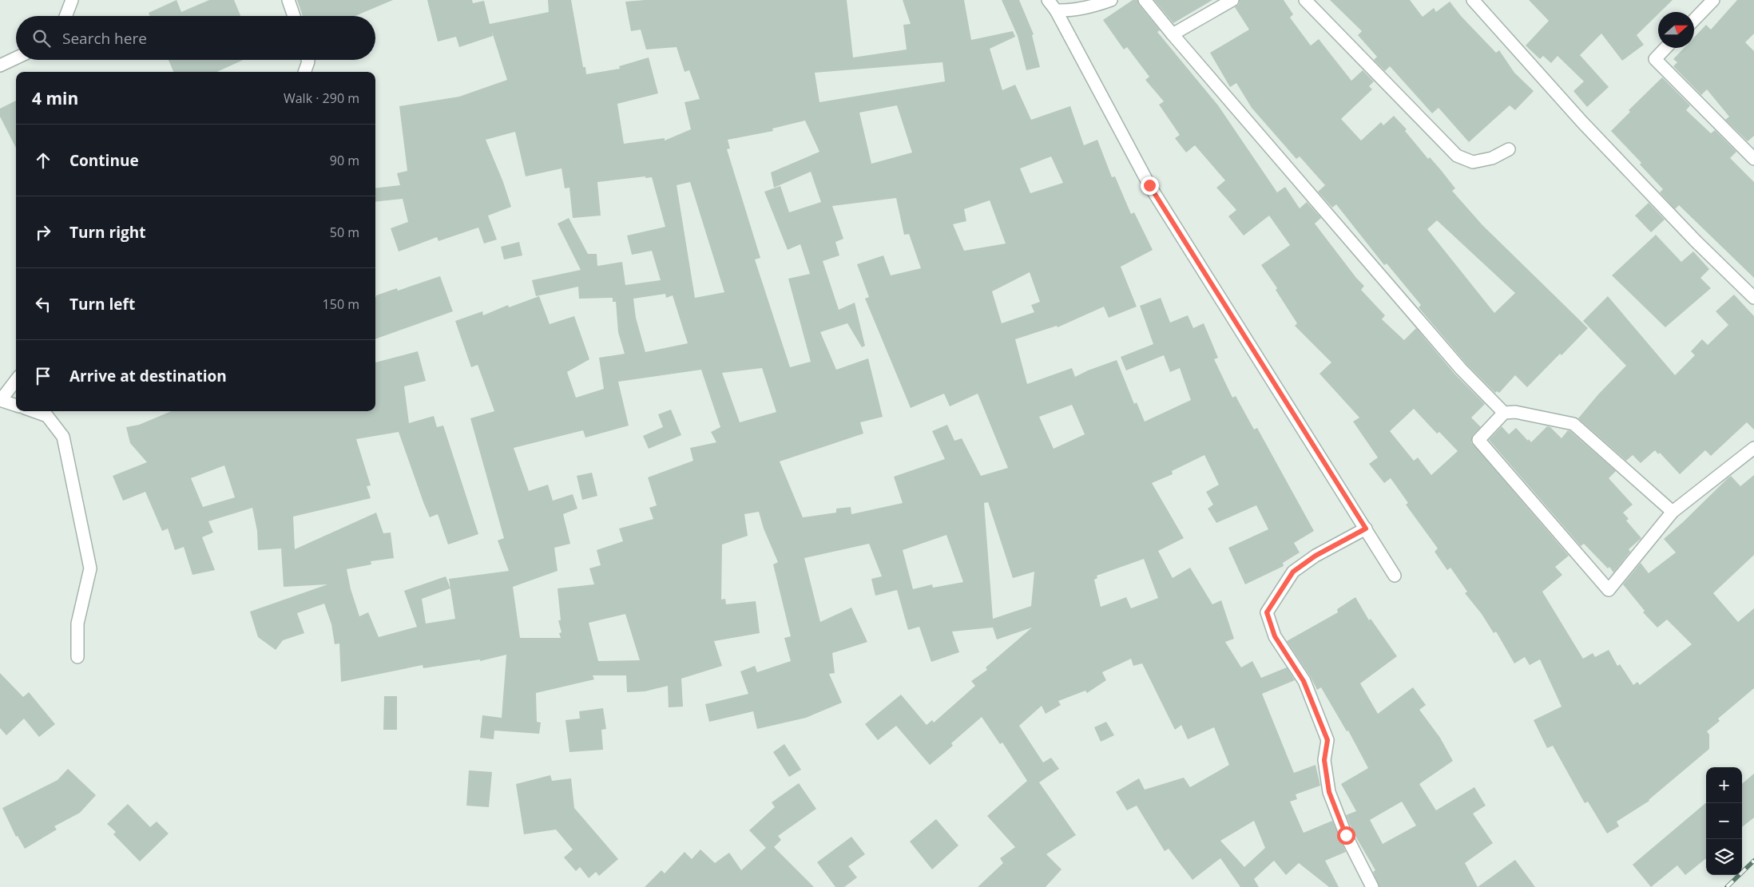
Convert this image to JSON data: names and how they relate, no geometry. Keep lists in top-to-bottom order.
{
  "north": "right",
  "page": {
    "search": "Search here",
    "heading": ["4 min", "Walk · 290 m"],
    "list": [
      ["Continue", "90 m"],
      ["Turn right", "50 m"],
      ["Turn left", "150 m"],
      "Arrive at destination"
    ],
    "map_buttons": ["+", "−"]
  }
}
